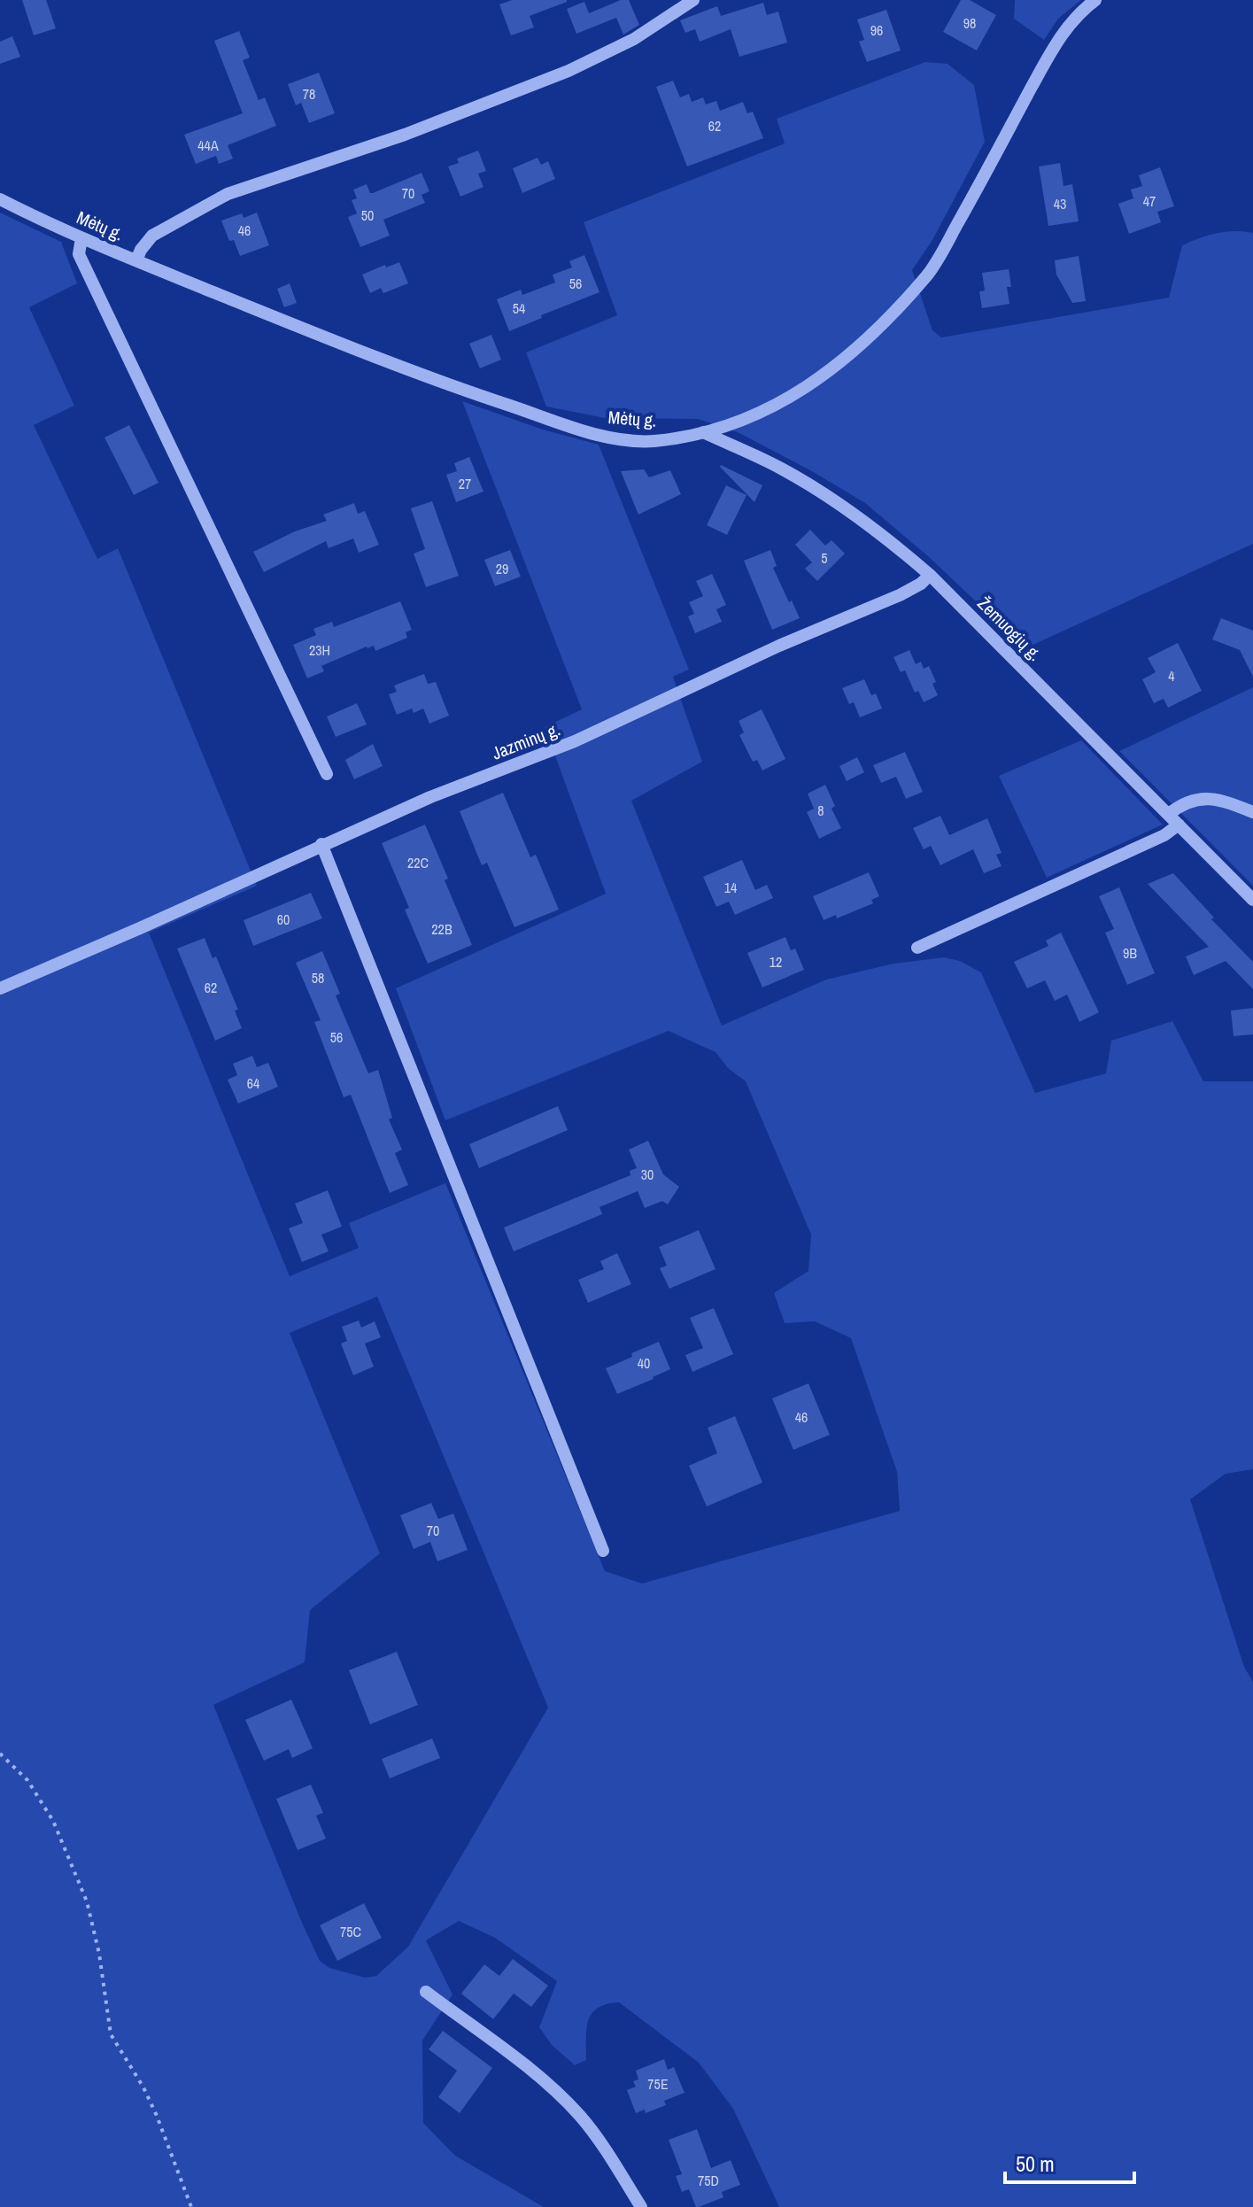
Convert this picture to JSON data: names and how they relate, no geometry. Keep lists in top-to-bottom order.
{
  "streets": {
    "street": ["Mėtų g.", "Žemuogių g.", "Jazminų g."]
  },
  "crossings": [
    ["Mėtų g.", "Žemuogių g."],
    ["Žemuogių g.", "Jazminų g."]
  ],
  "house_numbers": [
    "98",
    "96",
    "78",
    "62",
    "44A",
    "70",
    "47",
    "43",
    "50",
    "46",
    "56",
    "54",
    "27",
    "5",
    "29",
    "23H",
    "4",
    "8",
    "22C",
    "14",
    "60",
    "22B",
    "9B",
    "12",
    "58",
    "62",
    "56",
    "64",
    "30",
    "40",
    "46",
    "70",
    "75C",
    "75E",
    "75D"
  ],
  "scale_bar": "50 m"
}
